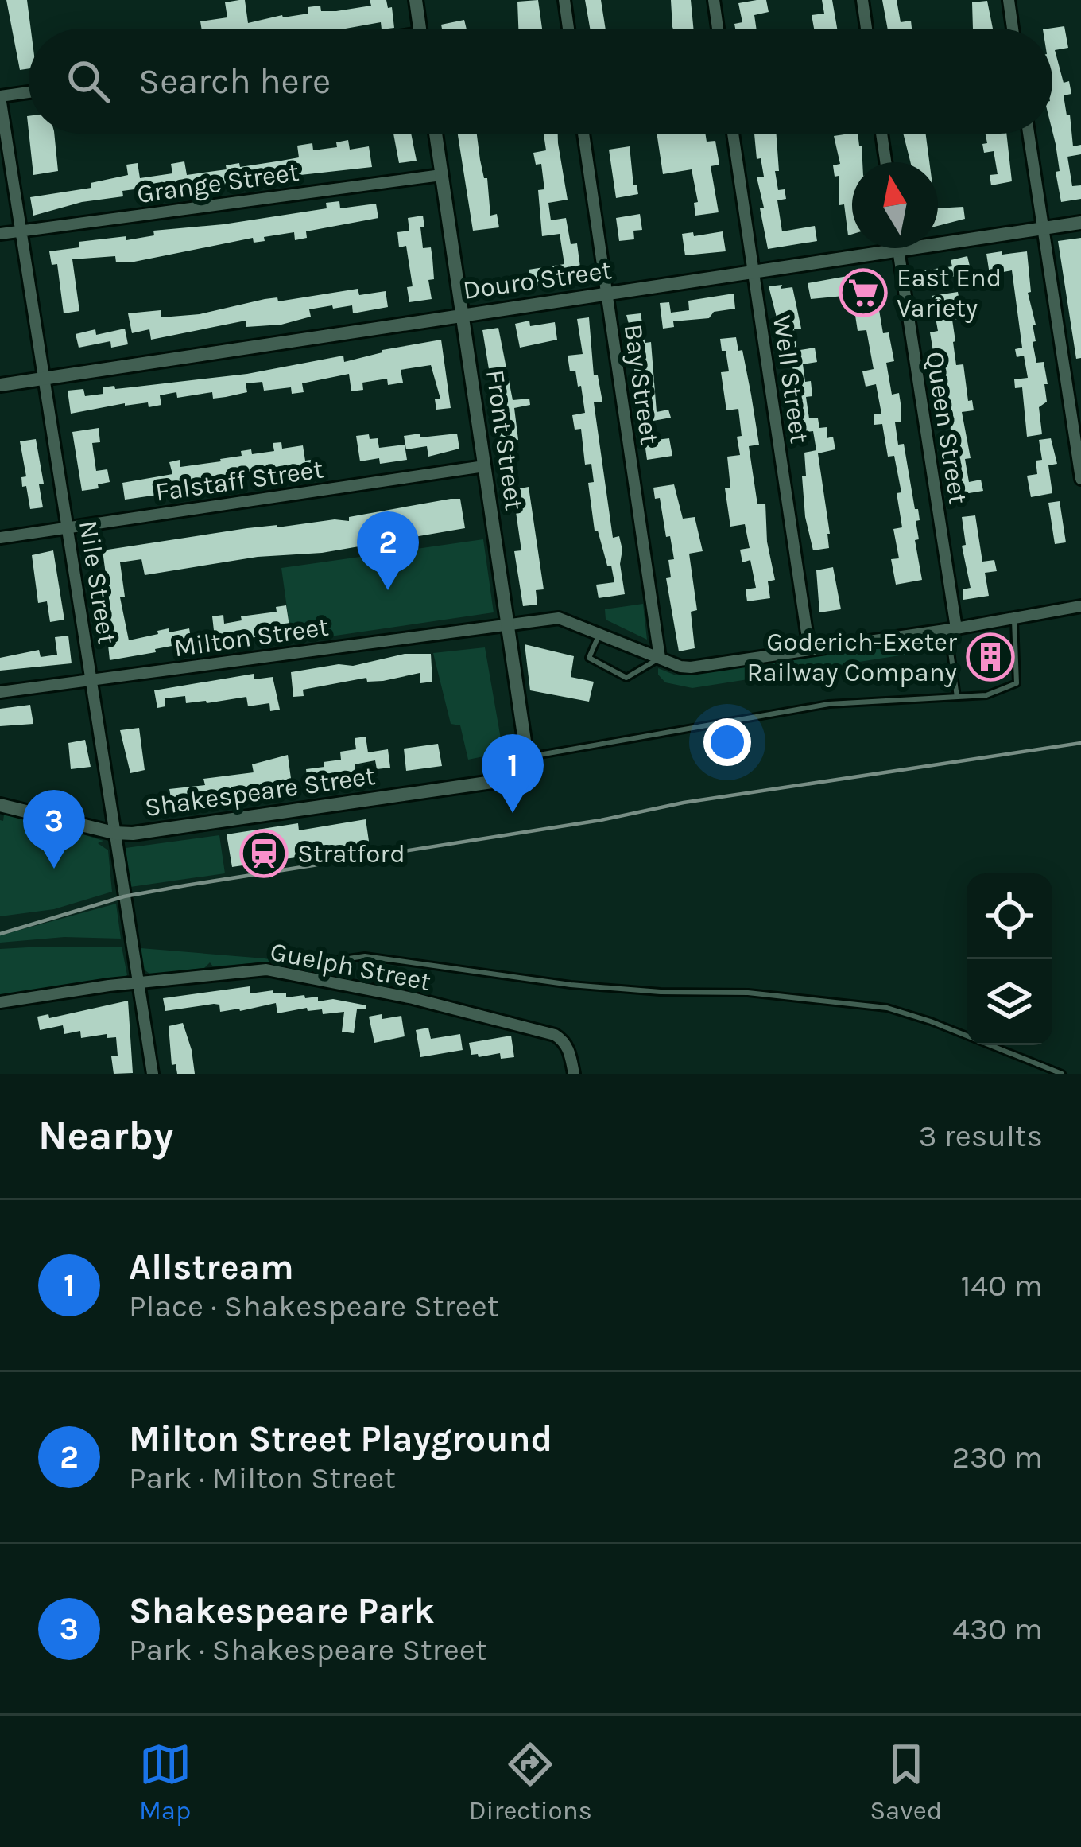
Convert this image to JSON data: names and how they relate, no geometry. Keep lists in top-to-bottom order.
{
  "streets": {
    "street": [
      "Grange Street",
      "Douro Street",
      "Well Street",
      "Bay Street",
      "Queen Street",
      "Front Street",
      "Falstaff Street",
      "Nile Street",
      "Milton Street",
      "Shakespeare Street",
      "Guelph Street"
    ]
  },
  "crossings": [
    ["Grange Street", "Front Street"],
    ["Grange Street", "Nile Street"],
    ["Douro Street", "Well Street"],
    ["Douro Street", "Bay Street"],
    ["Douro Street", "Queen Street"],
    ["Douro Street", "Front Street"],
    ["Douro Street", "Nile Street"],
    ["Well Street", "Milton Street"],
    ["Bay Street", "Milton Street"],
    ["Queen Street", "Milton Street"],
    ["Front Street", "Falstaff Street"],
    ["Front Street", "Milton Street"],
    ["Front Street", "Shakespeare Street"],
    ["Falstaff Street", "Nile Street"],
    ["Nile Street", "Milton Street"],
    ["Nile Street", "Shakespeare Street"],
    ["Nile Street", "Guelph Street"]
  ],
  "places": {
    "supermarket": ["East End Variety"],
    "building": ["Goderich-Exeter Railway Company"],
    "station": ["Stratford"]
  },
  "north": "top",
  "page": {
    "search": "Search here",
    "pins": ["2", "1", "3"],
    "heading": ["Nearby", "3 results"],
    "list": [
      {
        "mark": "1",
        "name": "Allstream",
        "note": "Place · Shakespeare Street",
        "value": "140 m"
      },
      {
        "mark": "2",
        "name": "Milton Street Playground",
        "note": "Park · Milton Street",
        "value": "230 m"
      },
      {
        "mark": "3",
        "name": "Shakespeare Park",
        "note": "Park · Shakespeare Street",
        "value": "430 m"
      }
    ],
    "nav": ["Map", "Directions", "Saved"]
  }
}
